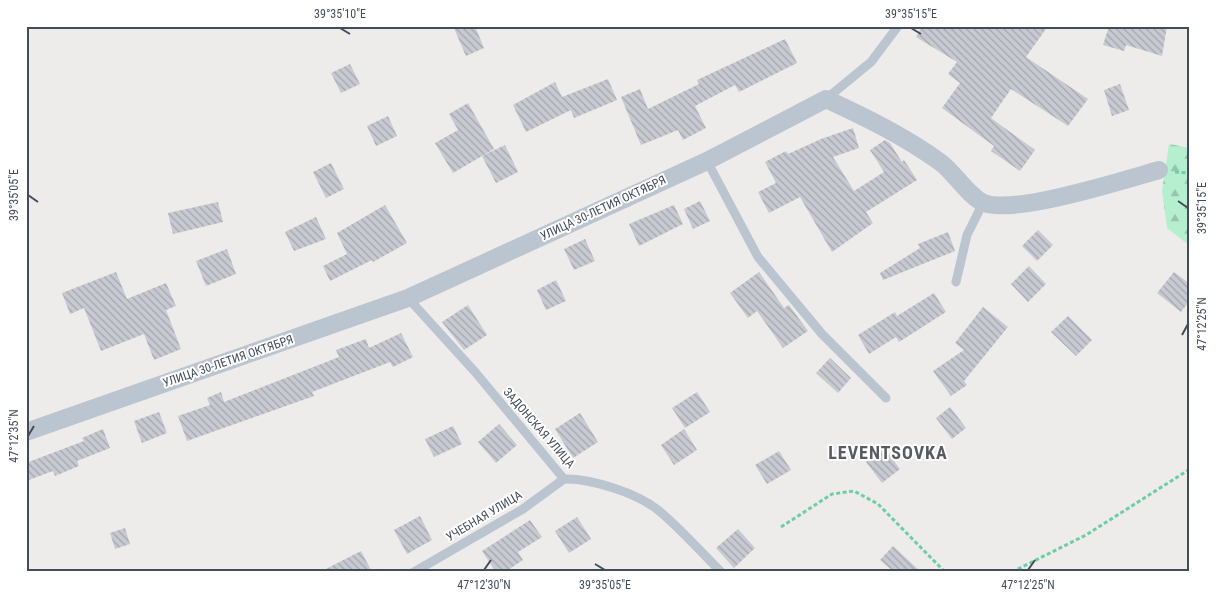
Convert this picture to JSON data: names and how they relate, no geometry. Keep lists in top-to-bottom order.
{
  "streets": {
    "street": ["УЛИЦА 30-ЛЕТИЯ ОКТЯБРЯ"],
    "lane": ["ЗАДОНСКАЯ УЛИЦА", "УЧЕБНАЯ УЛИЦА"]
  },
  "crossings": [
    ["УЛИЦА 30-ЛЕТИЯ ОКТЯБРЯ", "ЗАДОНСКАЯ УЛИЦА"],
    ["ЗАДОНСКАЯ УЛИЦА", "УЧЕБНАЯ УЛИЦА"]
  ],
  "districts": ["LEVENTSOVKA"],
  "coordinates": [
    "39°35'10\"E",
    "39°35'15\"E",
    "39°35'05\"E",
    "47°12'25\"N",
    "47°12'35\"N",
    "47°12'30\"N"
  ]
}
